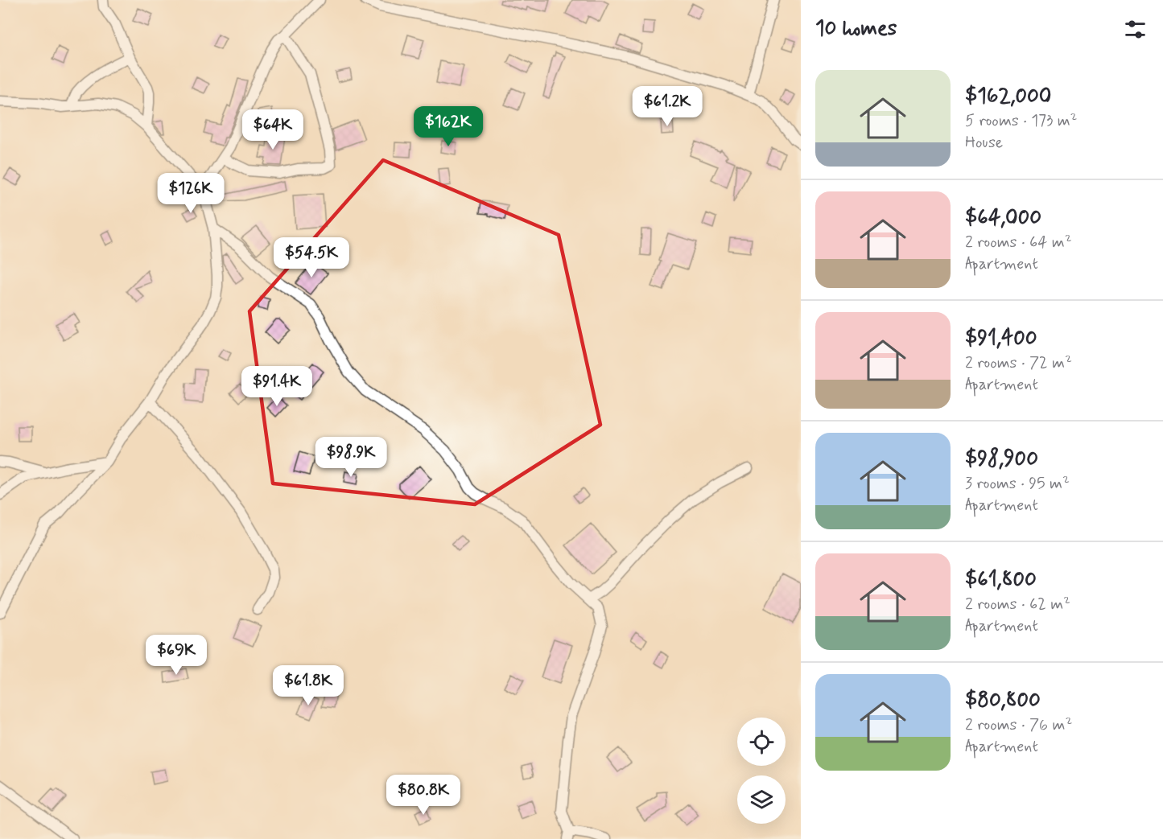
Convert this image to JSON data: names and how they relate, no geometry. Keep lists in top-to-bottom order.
{
  "page": {
    "heading": "10 homes",
    "list": [
      {
        "name": "$162,000",
        "note": "5 rooms · 173 m² · House"
      },
      {
        "name": "$64,000",
        "note": "2 rooms · 64 m² · Apartment"
      },
      {
        "name": "$91,400",
        "note": "2 rooms · 72 m² · Apartment"
      },
      {
        "name": "$98,900",
        "note": "3 rooms · 95 m² · Apartment"
      },
      {
        "name": "$61,800",
        "note": "2 rooms · 62 m² · Apartment"
      },
      {
        "name": "$80,800",
        "note": "2 rooms · 76 m² · Apartment"
      }
    ],
    "price": [
      "$61.2K",
      "$162K",
      "$64K",
      "$126K",
      "$54.5K",
      "$91.4K",
      "$98.9K",
      "$69K",
      "$61.8K",
      "$80.8K"
    ]
  }
}
